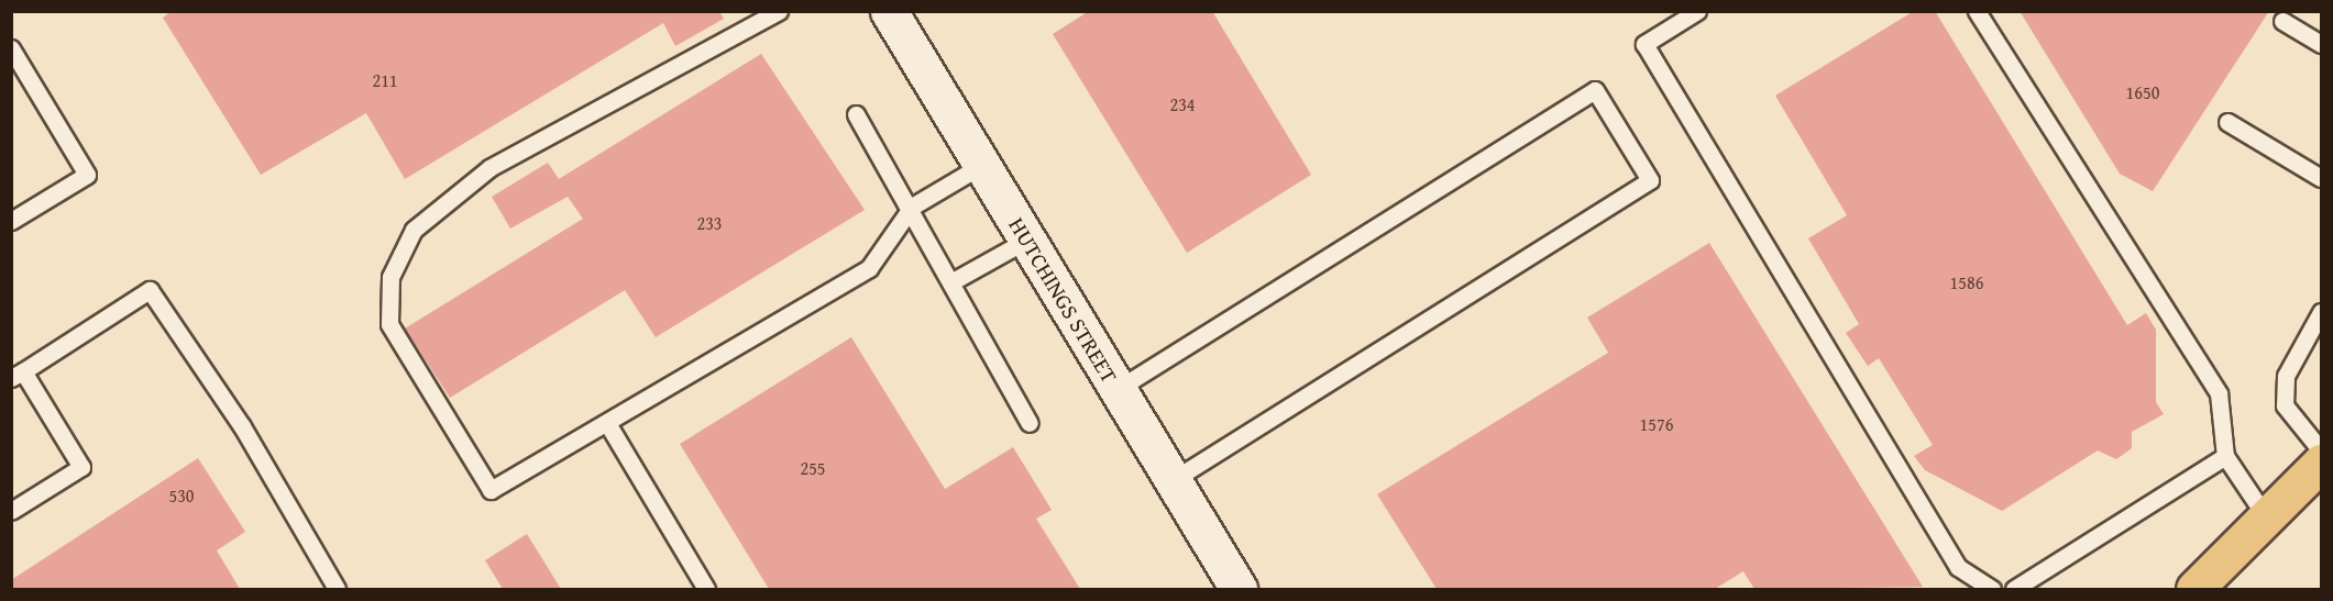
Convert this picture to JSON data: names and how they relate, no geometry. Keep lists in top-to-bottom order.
{
  "streets": {
    "street": ["HUTCHINGS STREET"]
  },
  "house_numbers": [
    "211",
    "1650",
    "234",
    "233",
    "1586",
    "1576",
    "255",
    "530"
  ]
}
